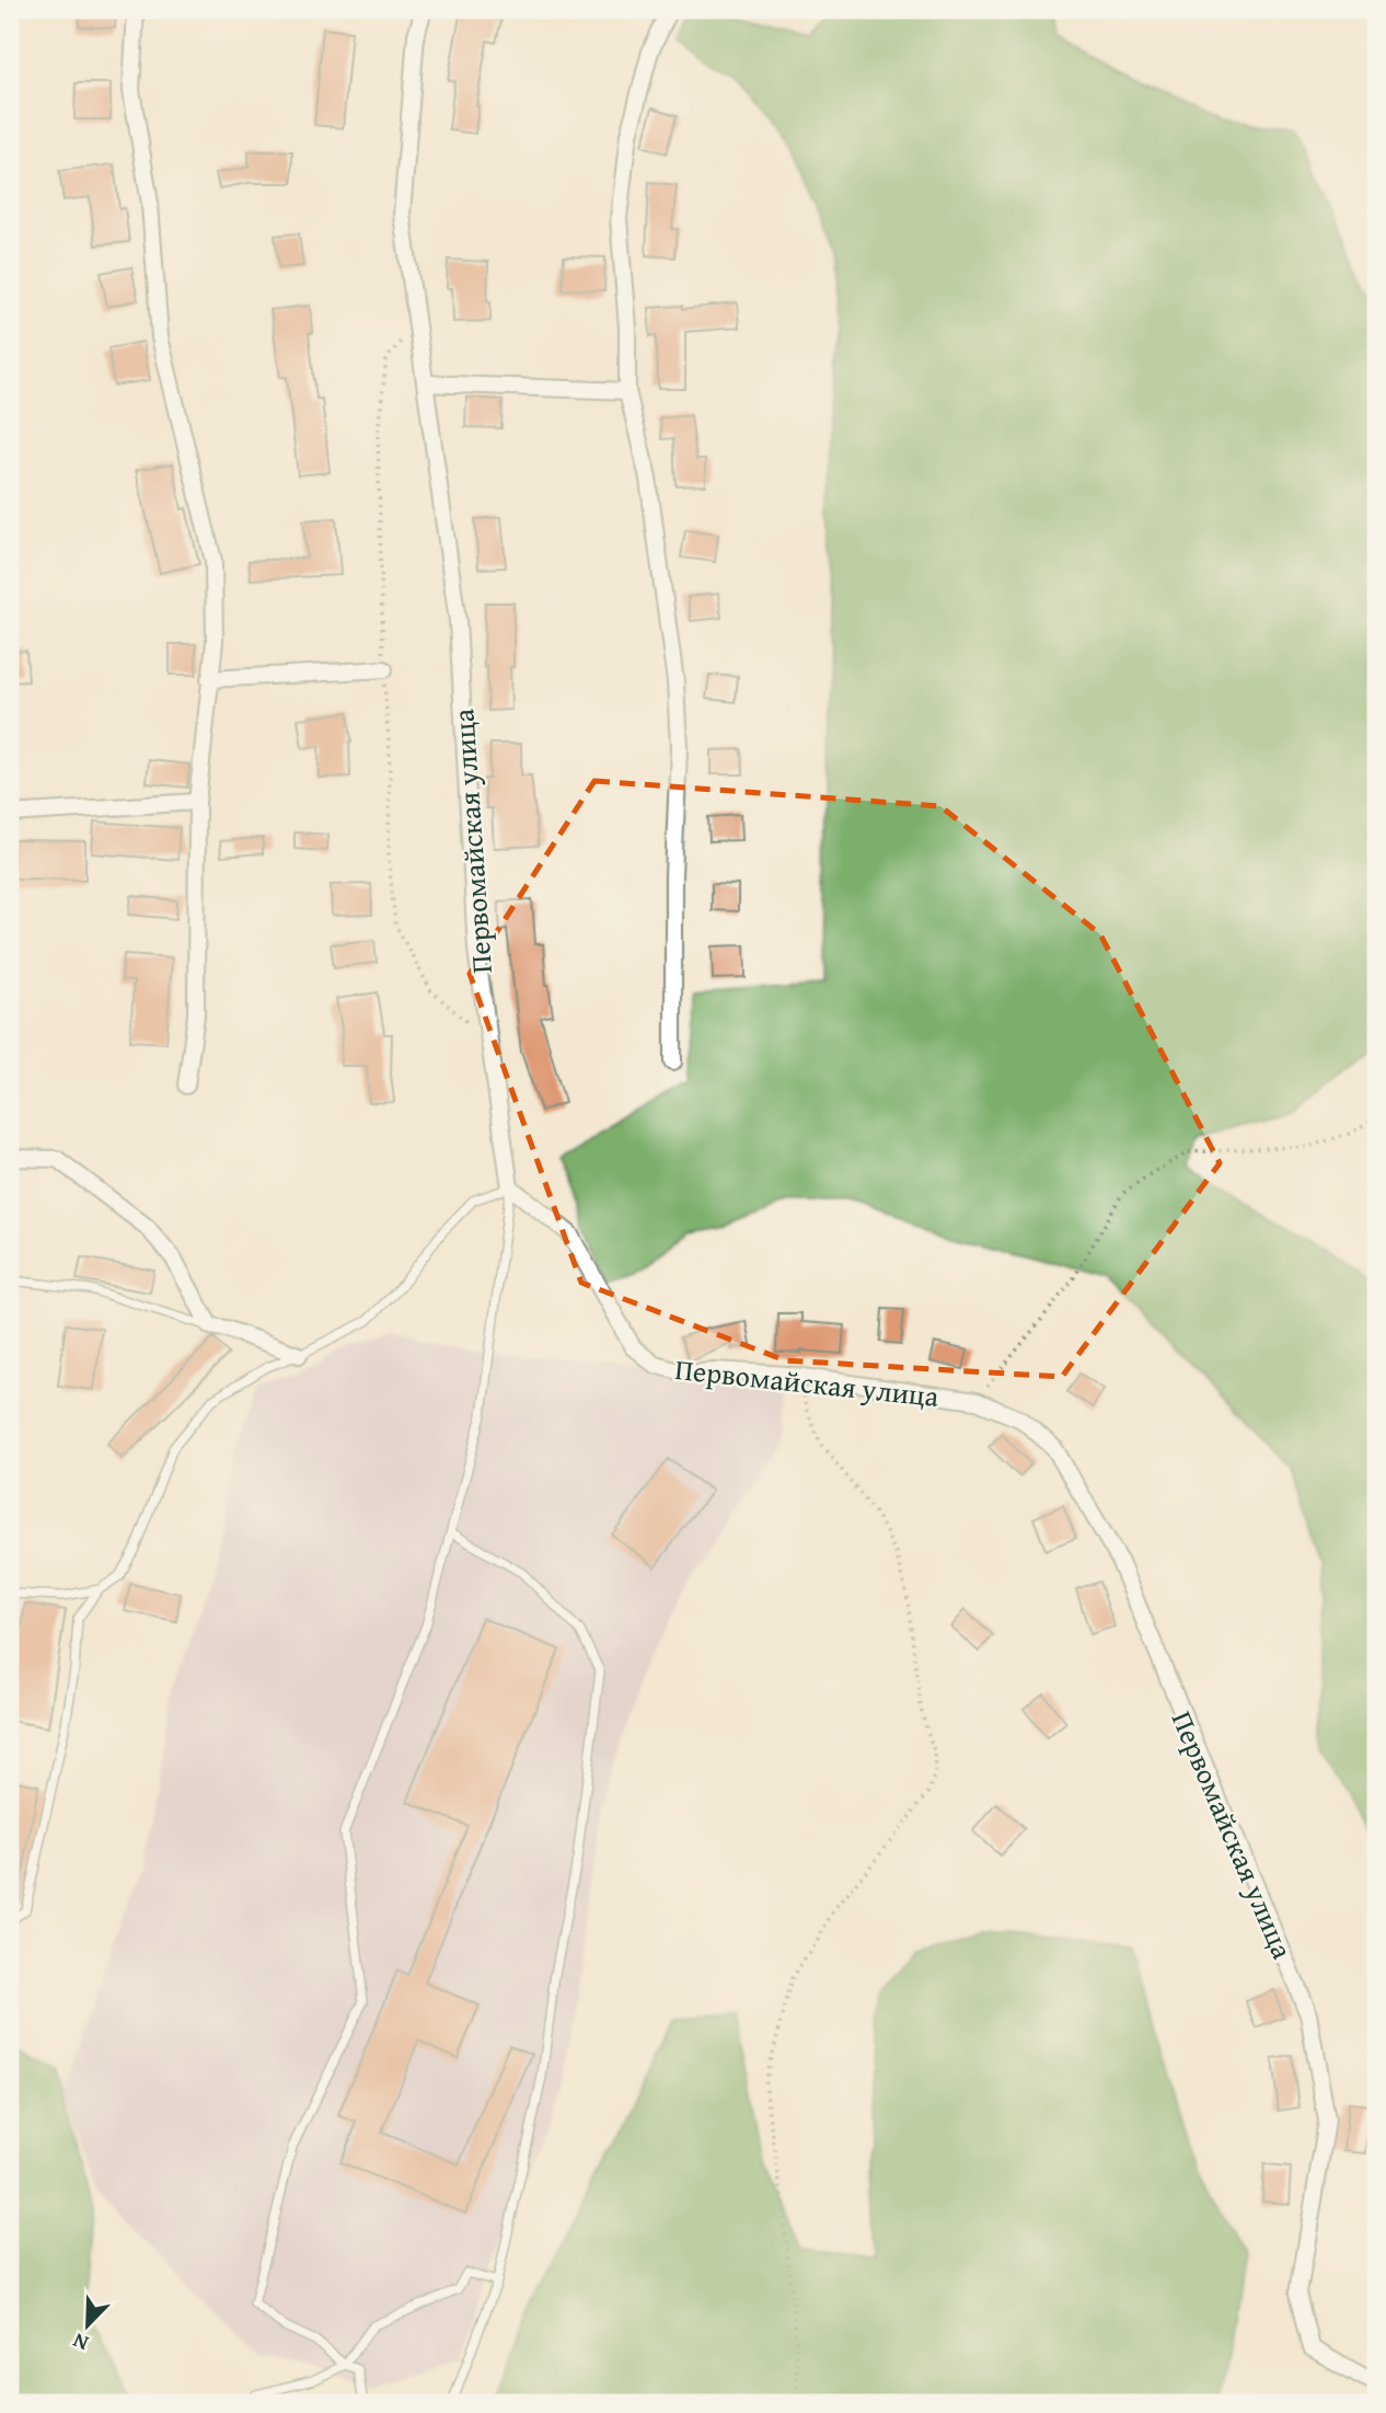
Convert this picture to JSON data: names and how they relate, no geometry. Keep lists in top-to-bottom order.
{
  "streets": {
    "street": ["Первомайская улица"]
  },
  "north": "bottom left"
}
